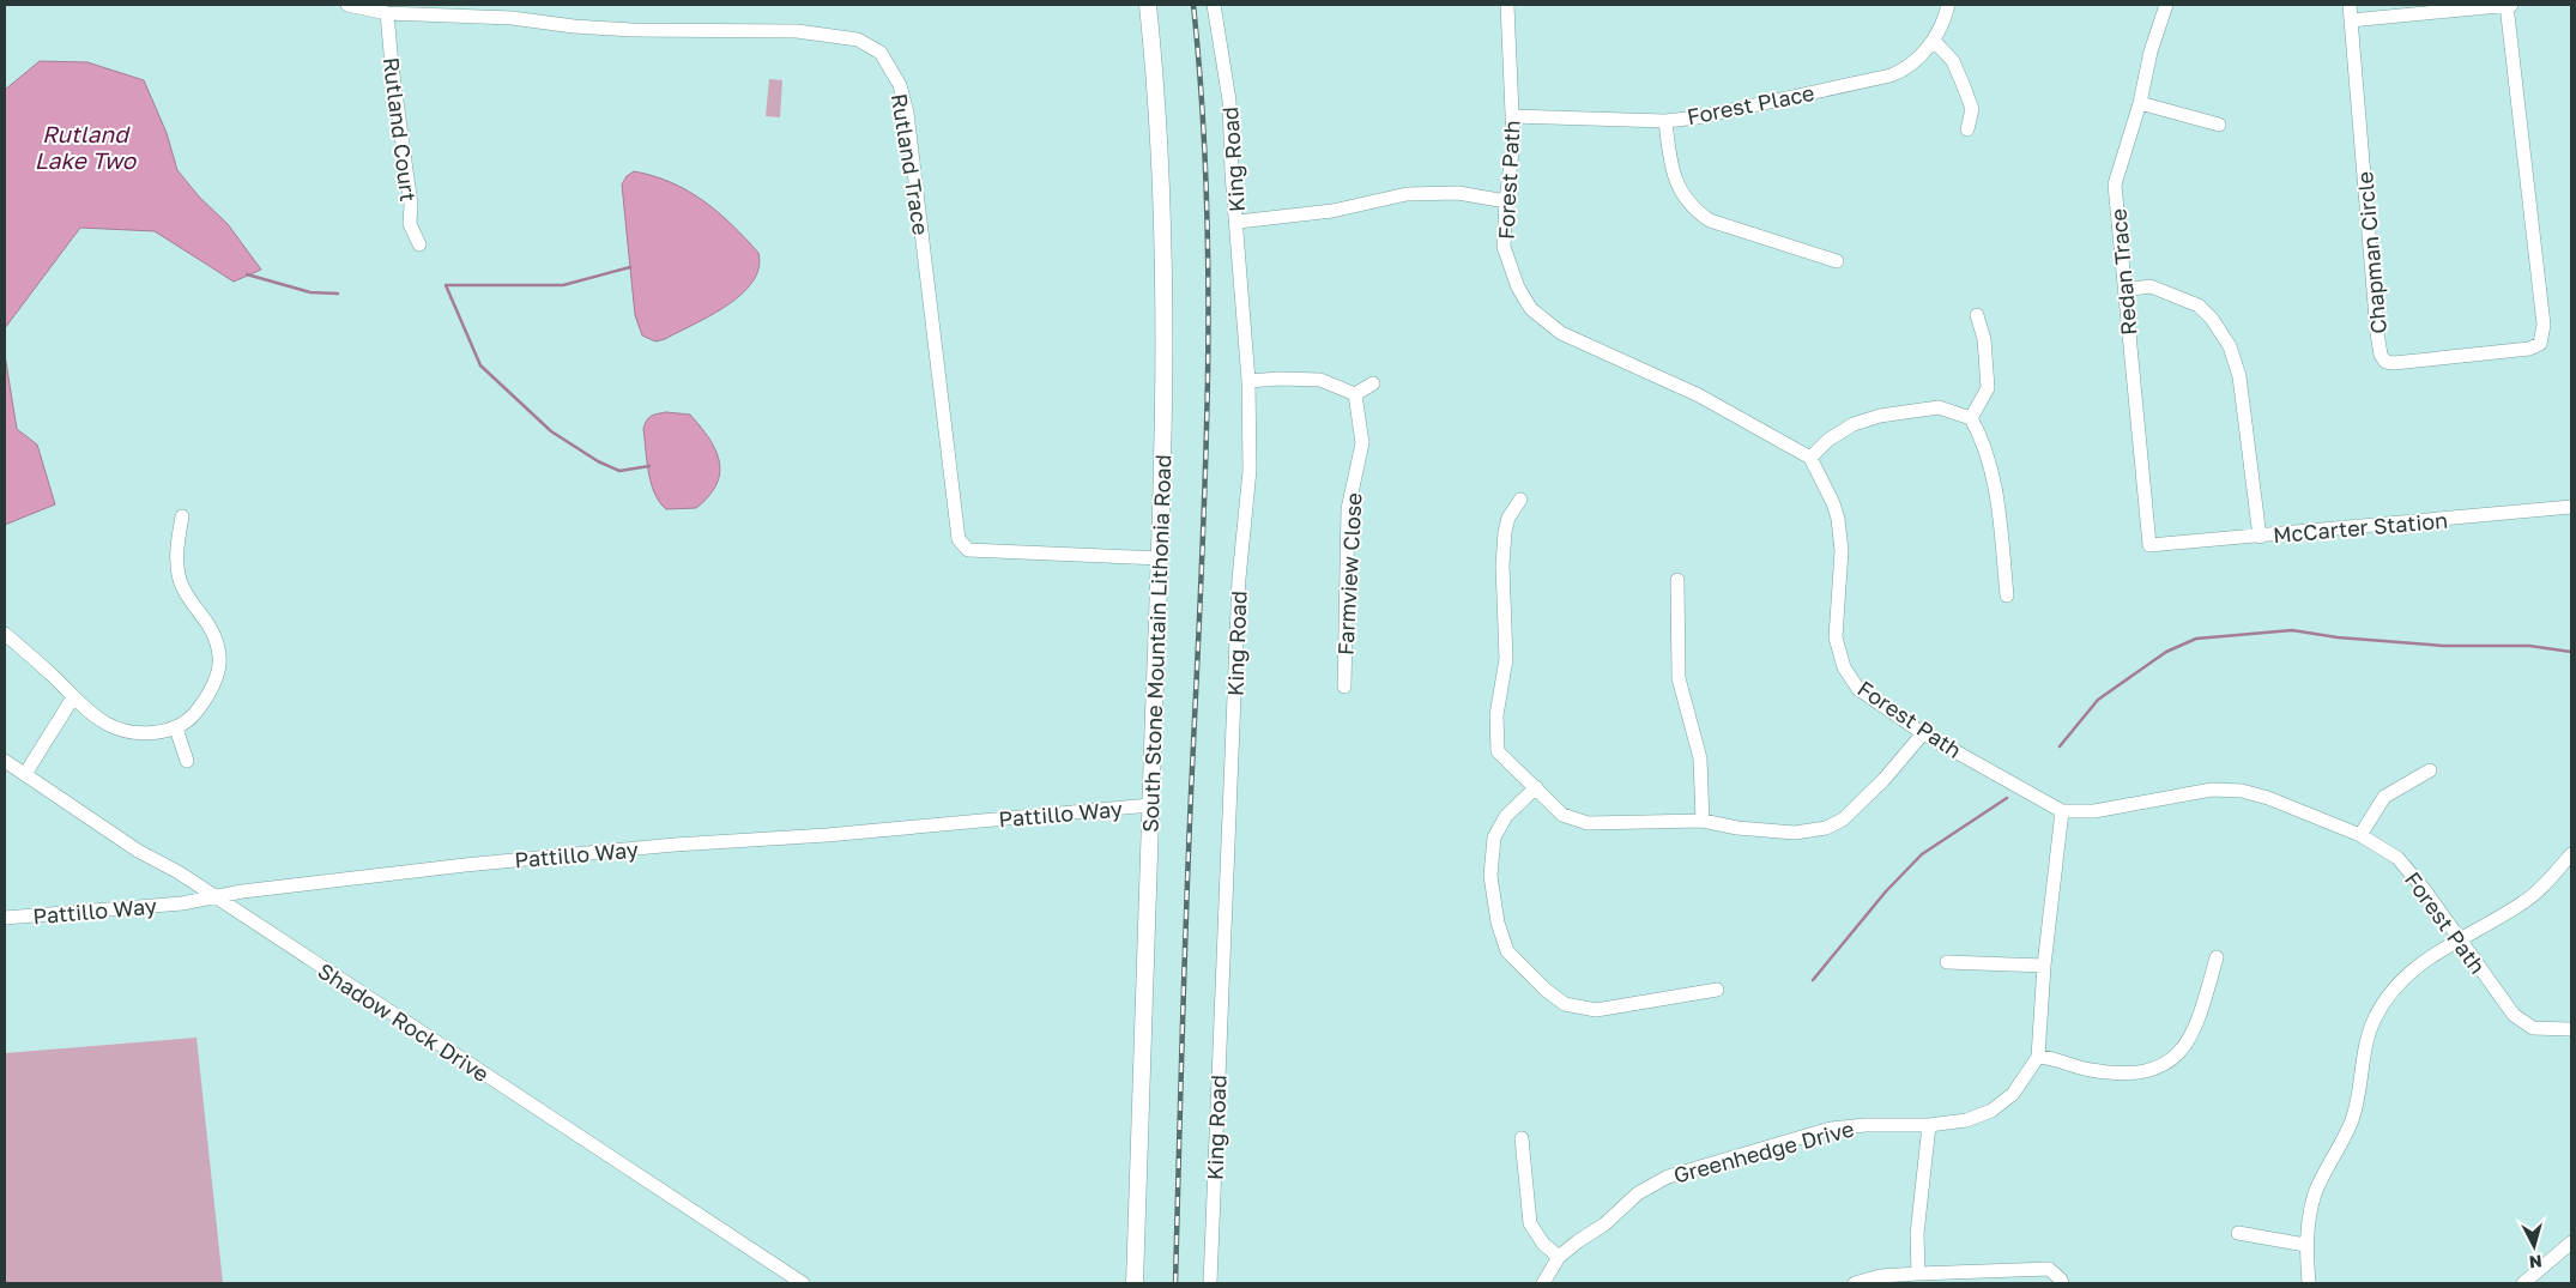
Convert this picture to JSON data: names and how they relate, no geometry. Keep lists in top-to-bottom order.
{
  "streets": {
    "main road": ["South Stone Mountain Lithonia Road"],
    "street": [
      "Forest Place",
      "Rutland Court",
      "King Road",
      "Rutland Trace",
      "Forest Path",
      "Chapman Circle",
      "Redan Trace",
      "McCarter Station",
      "Farmview Close",
      "Pattillo Way",
      "Shadow Rock Drive",
      "Greenhedge Drive"
    ]
  },
  "crossings": [
    ["Forest Place", "Forest Path"],
    ["Rutland Court", "Rutland Trace"],
    ["Rutland Trace", "South Stone Mountain Lithonia Road"],
    ["Redan Trace", "McCarter Station"],
    ["South Stone Mountain Lithonia Road", "Pattillo Way"],
    ["Pattillo Way", "Shadow Rock Drive"]
  ],
  "water": ["Rutland Lake Two"],
  "north": "bottom"
}
